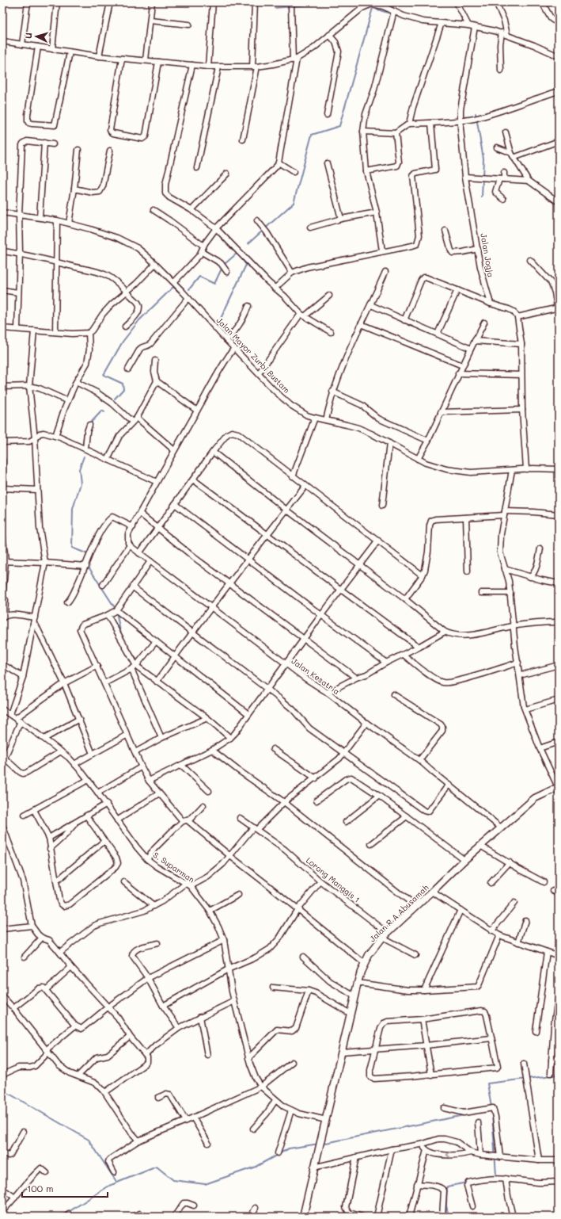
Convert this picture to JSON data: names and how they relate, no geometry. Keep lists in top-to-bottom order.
{
  "streets": {
    "street": [
      "Jalan Jogja",
      "Jalan Mayor Zurbi Bustam",
      "Jalan Kesatria",
      "S. Suparman",
      "Lorong Manggis 1",
      "Jalan R A Abusamah"
    ]
  },
  "crossings": [
    ["Jalan Kesatria", "Jalan R A Abusamah"],
    ["S. Suparman", "Jalan R A Abusamah"],
    ["Lorong Manggis 1", "Jalan R A Abusamah"]
  ],
  "scale_bar": "100 m",
  "north": "left"
}
